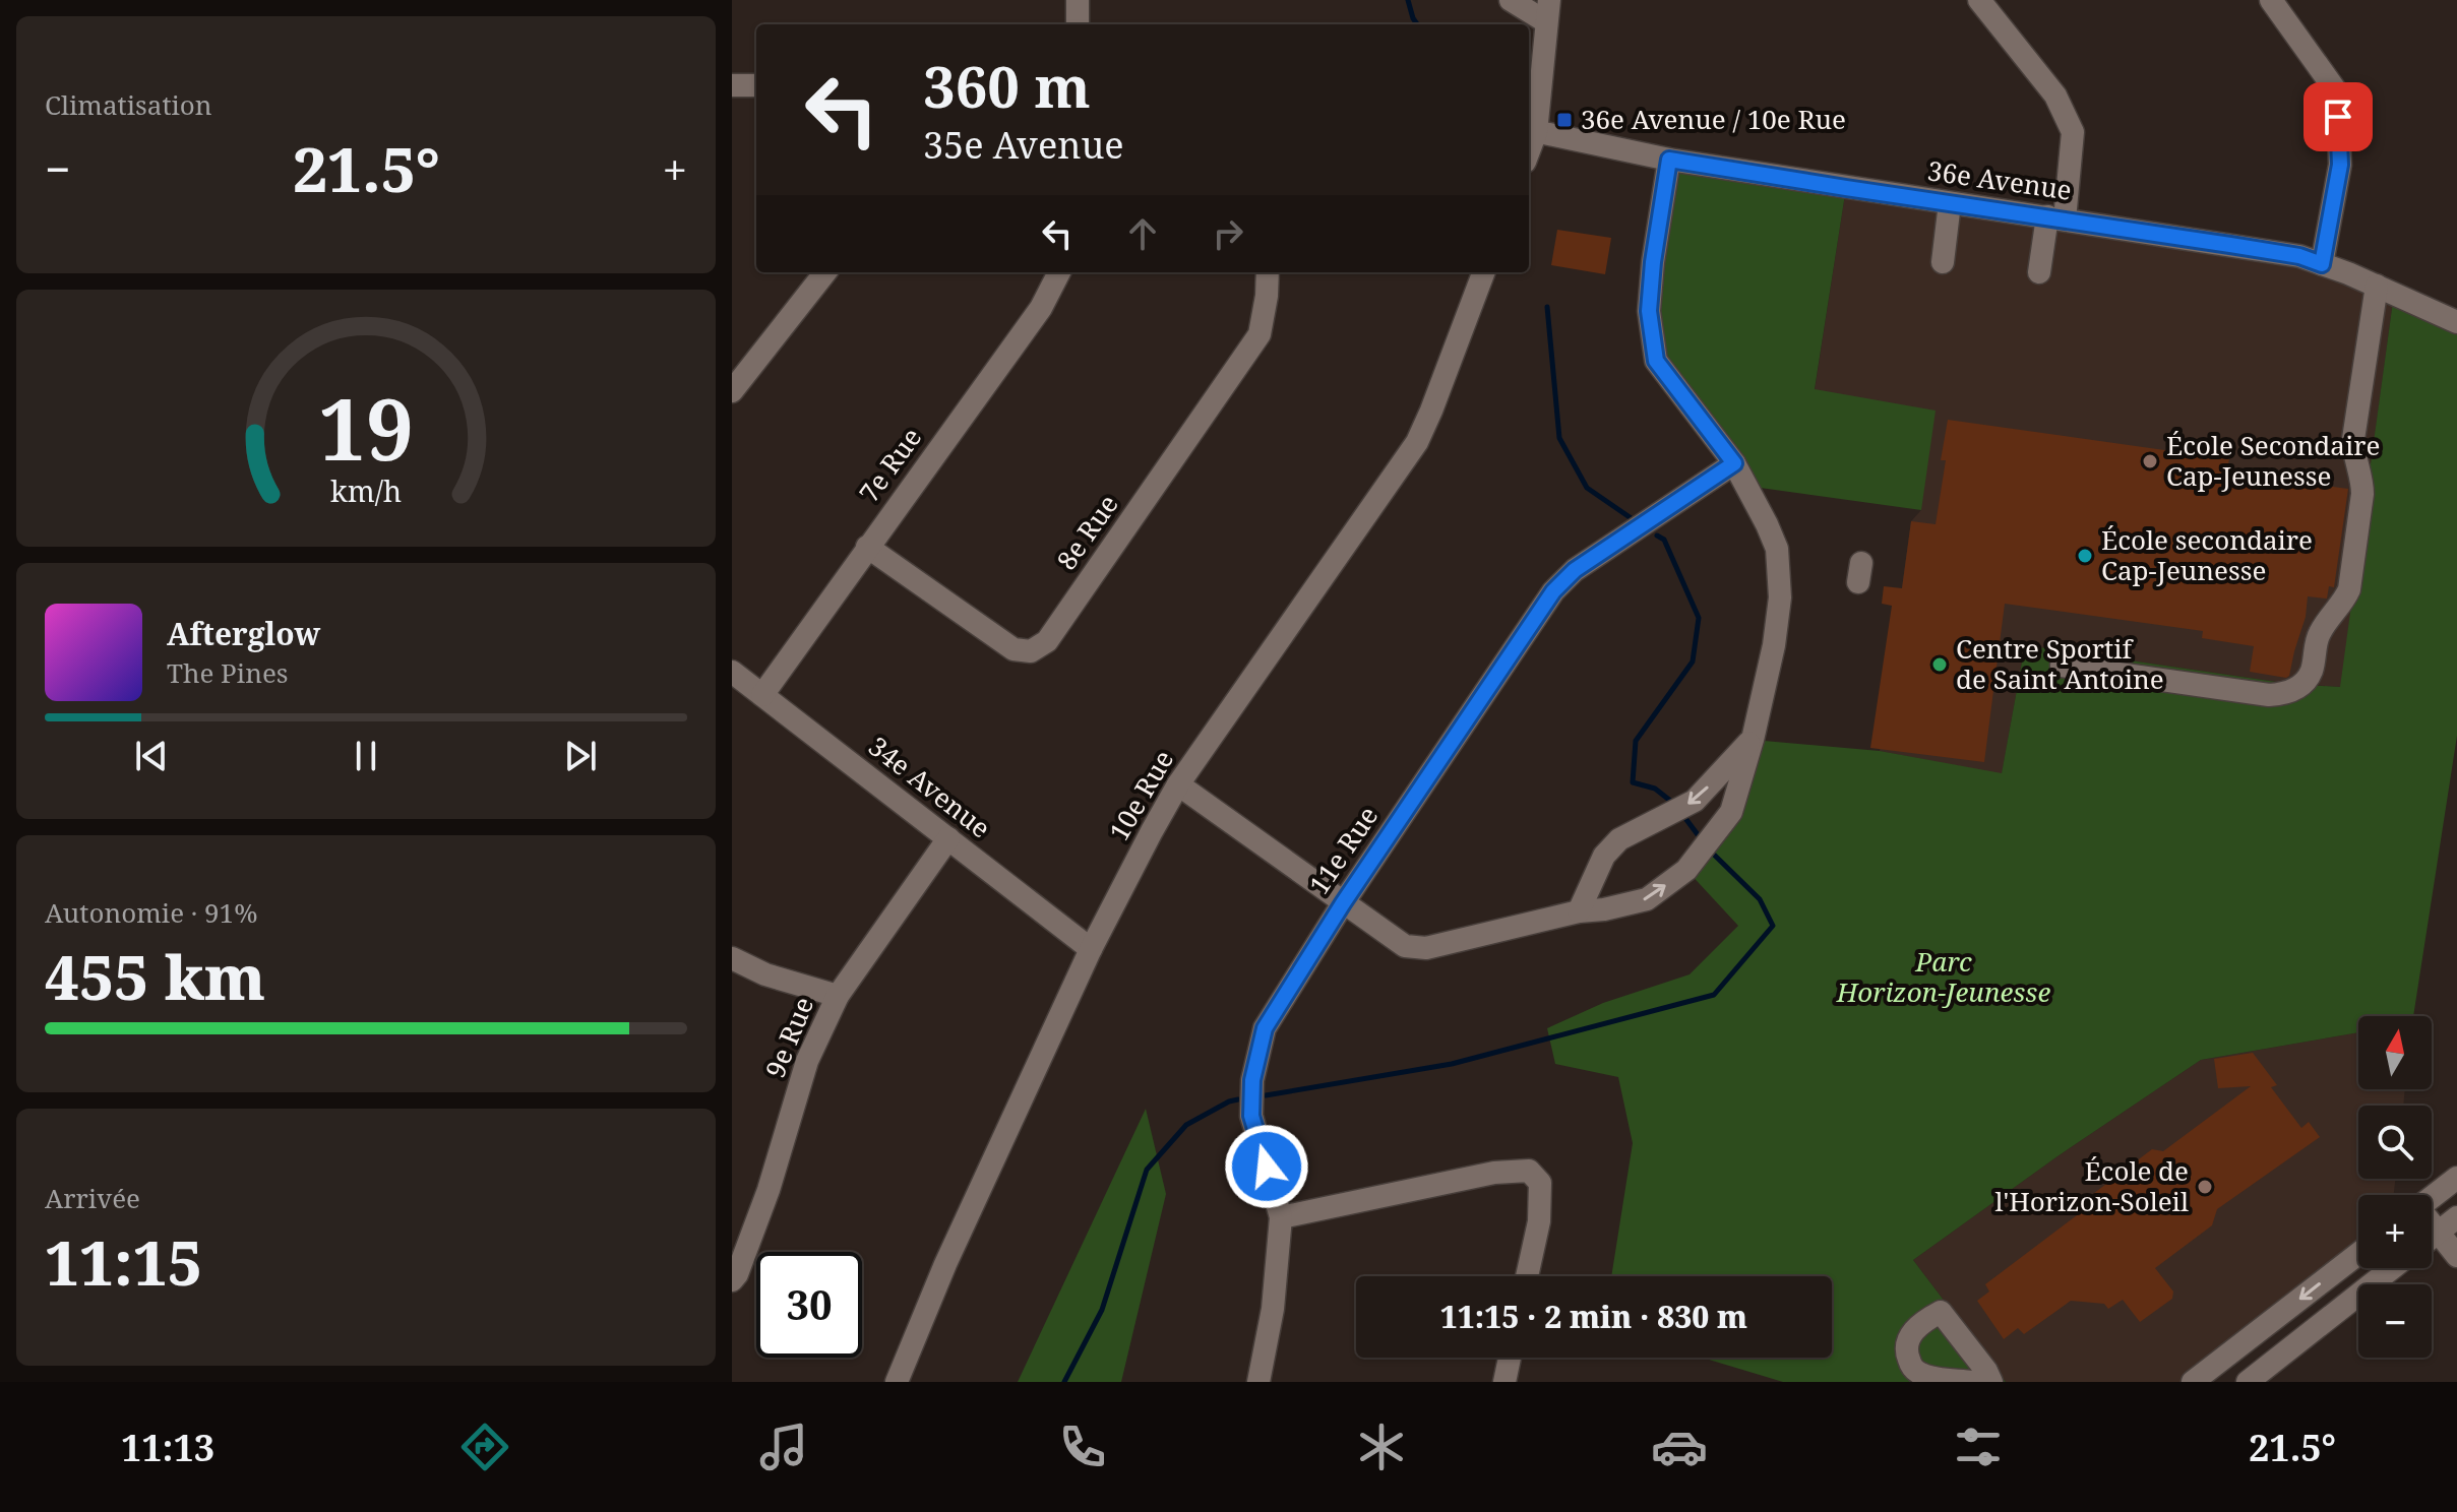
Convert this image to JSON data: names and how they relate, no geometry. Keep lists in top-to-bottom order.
{
  "streets": {
    "street": [
      "36e Avenue",
      "7e Rue",
      "8e Rue",
      "34e Avenue",
      "10e Rue",
      "11e Rue",
      "9e Rue"
    ]
  },
  "crossings": [
    ["7e Rue", "8e Rue"],
    ["7e Rue", "34e Avenue"],
    ["34e Avenue", "10e Rue"],
    ["34e Avenue", "9e Rue"]
  ],
  "parks": ["Parc Horizon-Jeunesse"],
  "places": {
    "transit": ["36e Avenue / 10e Rue"],
    "other": [
      "École Secondaire Cap-Jeunesse",
      "École secondaire Cap-Jeunesse",
      "Centre Sportif de Saint Antoine",
      "École de l'Horizon-Soleil"
    ]
  },
  "north": "top",
  "page": {
    "tile": [
      "Climatisation",
      ["Autonomie · 91%", "455 km"],
      ["Arrivée", "11:15"]
    ],
    "turn": ["360 m", "35e Avenue"],
    "heat": ["−", "21.5°", "+"],
    "song": ["Afterglow", "The Pines"],
    "map_buttons": ["+", "−"],
    "limit": "30",
    "trip": "11:15 · 2 min · 830 m",
    "tabs": ["11:13", "21.5°"],
    "gauge": ["19", "km/h"]
  }
}
